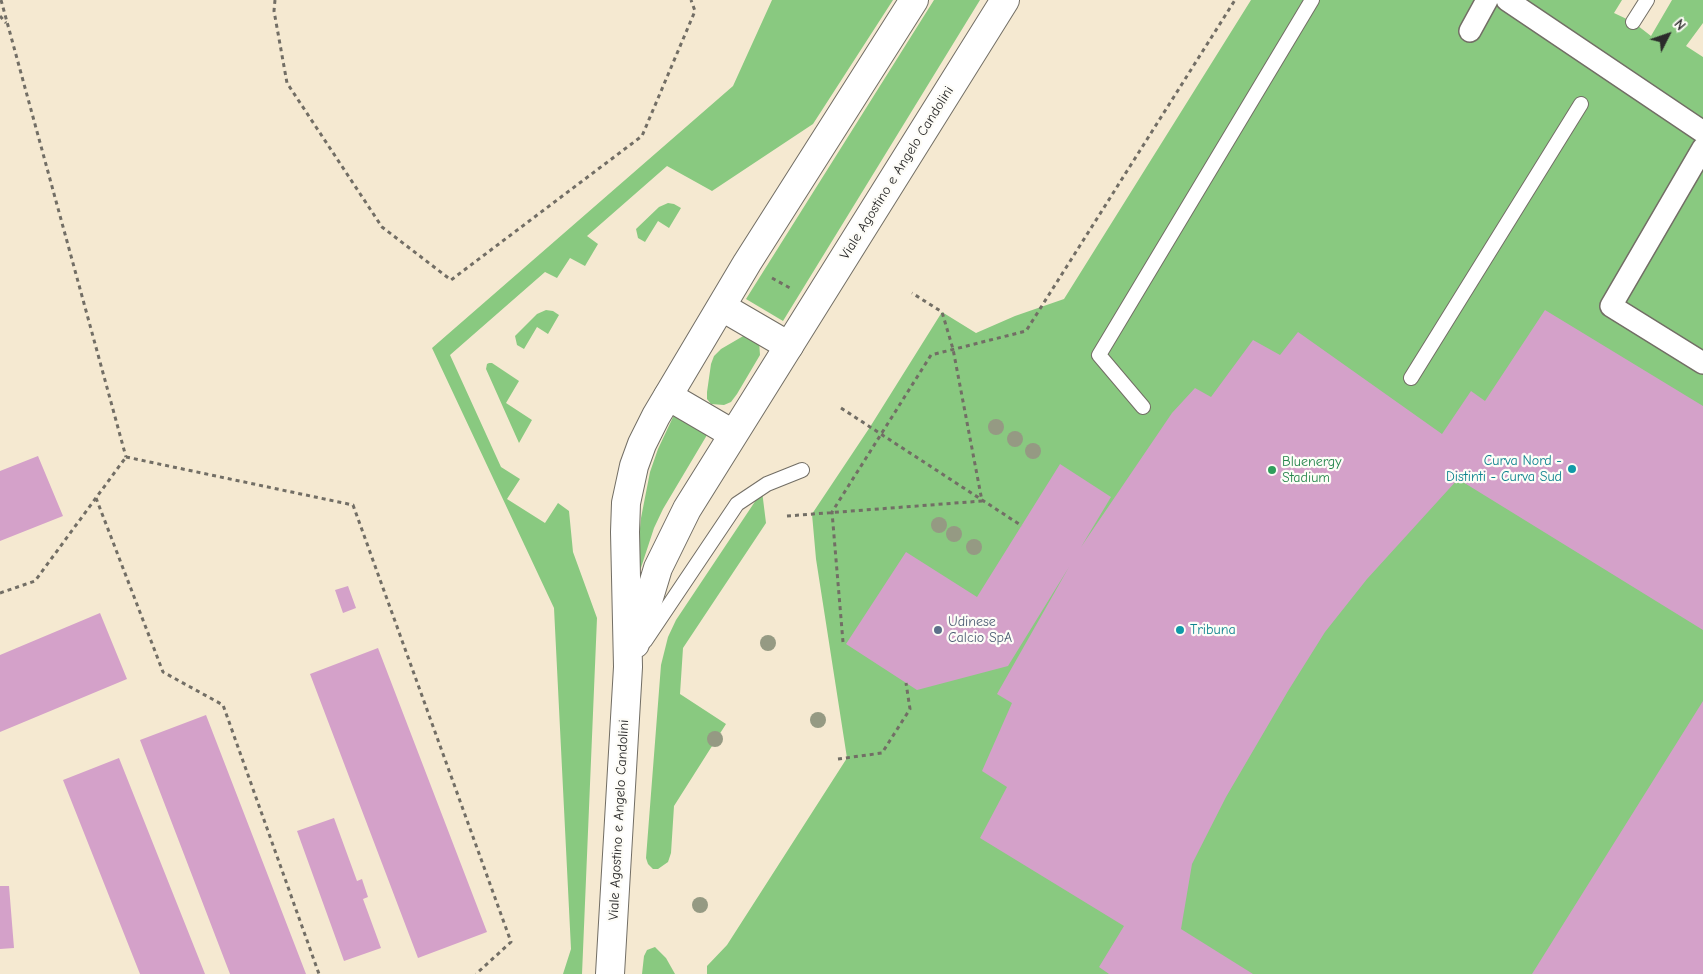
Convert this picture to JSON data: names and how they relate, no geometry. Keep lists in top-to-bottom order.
{
  "streets": {
    "street": ["Viale Agostino e Angelo Candolini"]
  },
  "places": [
    "Curva Nord - Distinti - Curva Sud",
    "Bluenergy Stadium",
    "Udinese Calcio SpA",
    "Tribuna"
  ],
  "north": "top right"
}
